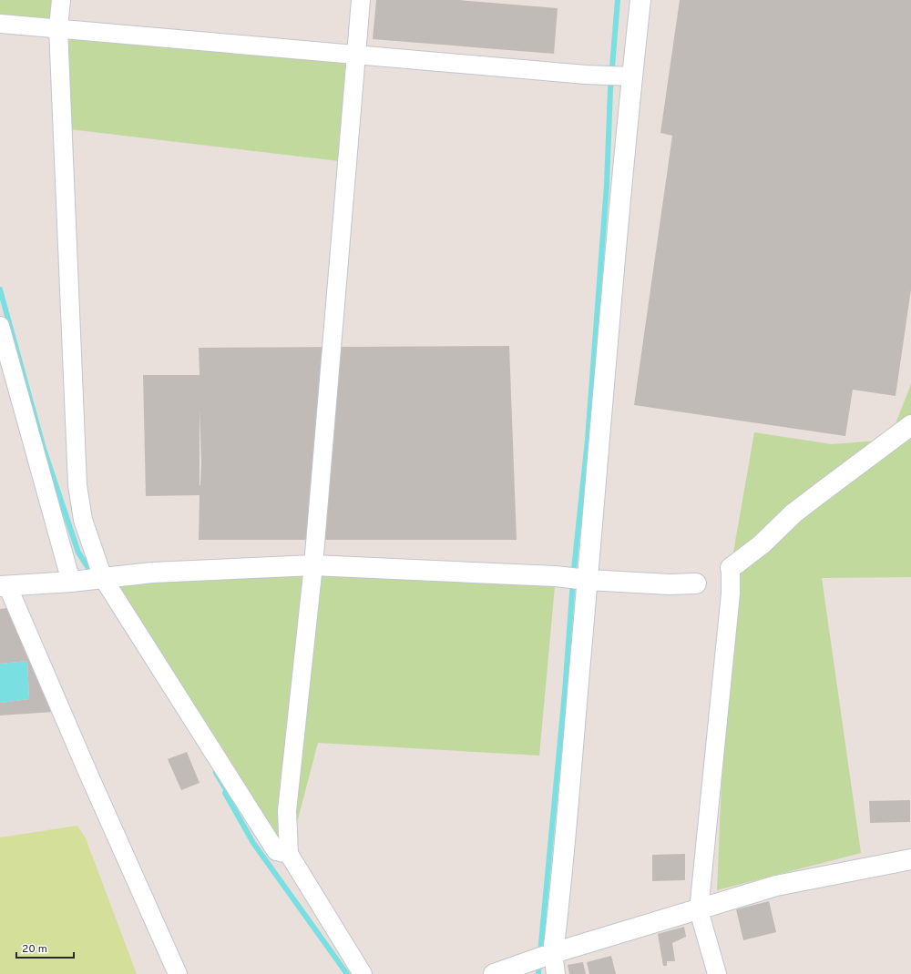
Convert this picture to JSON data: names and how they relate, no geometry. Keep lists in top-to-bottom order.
{
  "scale_bar": "20 m"
}
